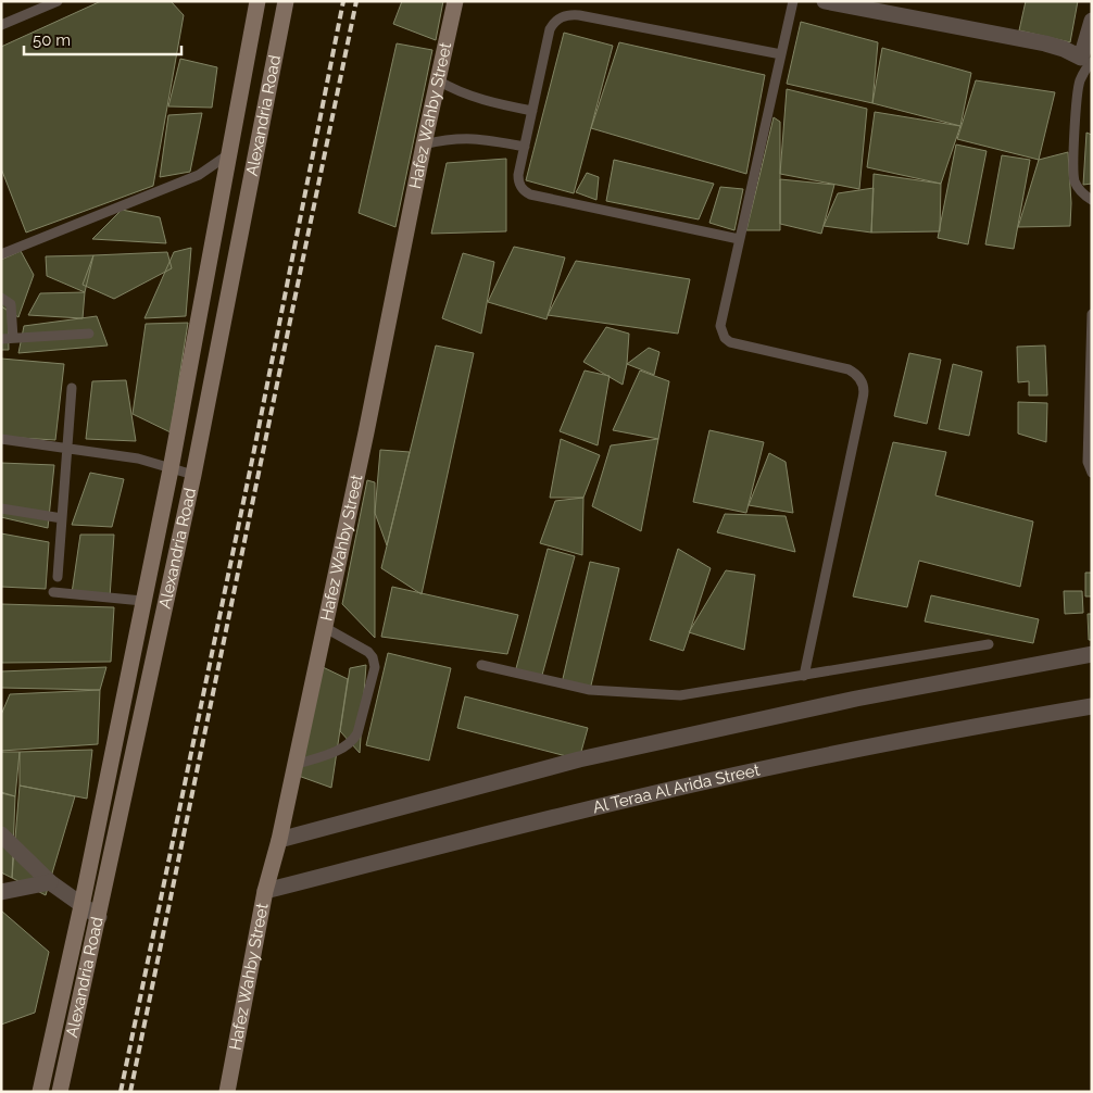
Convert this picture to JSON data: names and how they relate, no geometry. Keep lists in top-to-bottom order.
{
  "streets": {
    "main road": ["Alexandria Road", "Hafez Wahby Street"],
    "street": ["Al Teraa Al Arida Street"]
  },
  "crossings": [
    ["Hafez Wahby Street", "Al Teraa Al Arida Street"]
  ],
  "scale_bar": "50 m"
}
